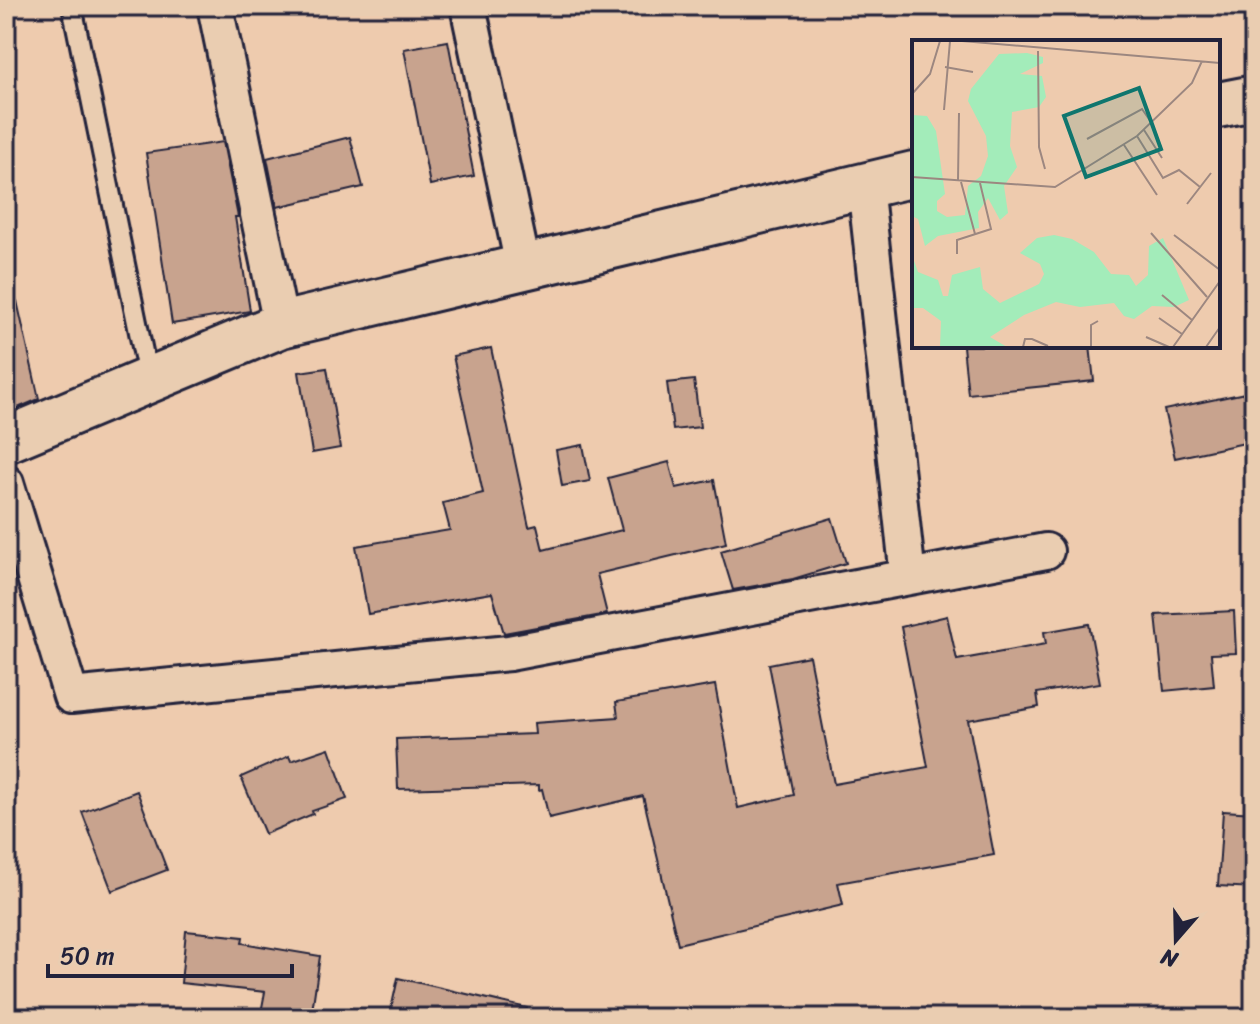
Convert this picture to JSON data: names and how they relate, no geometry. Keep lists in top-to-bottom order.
{
  "scale_bar": "50 m",
  "north": "bottom"
}
